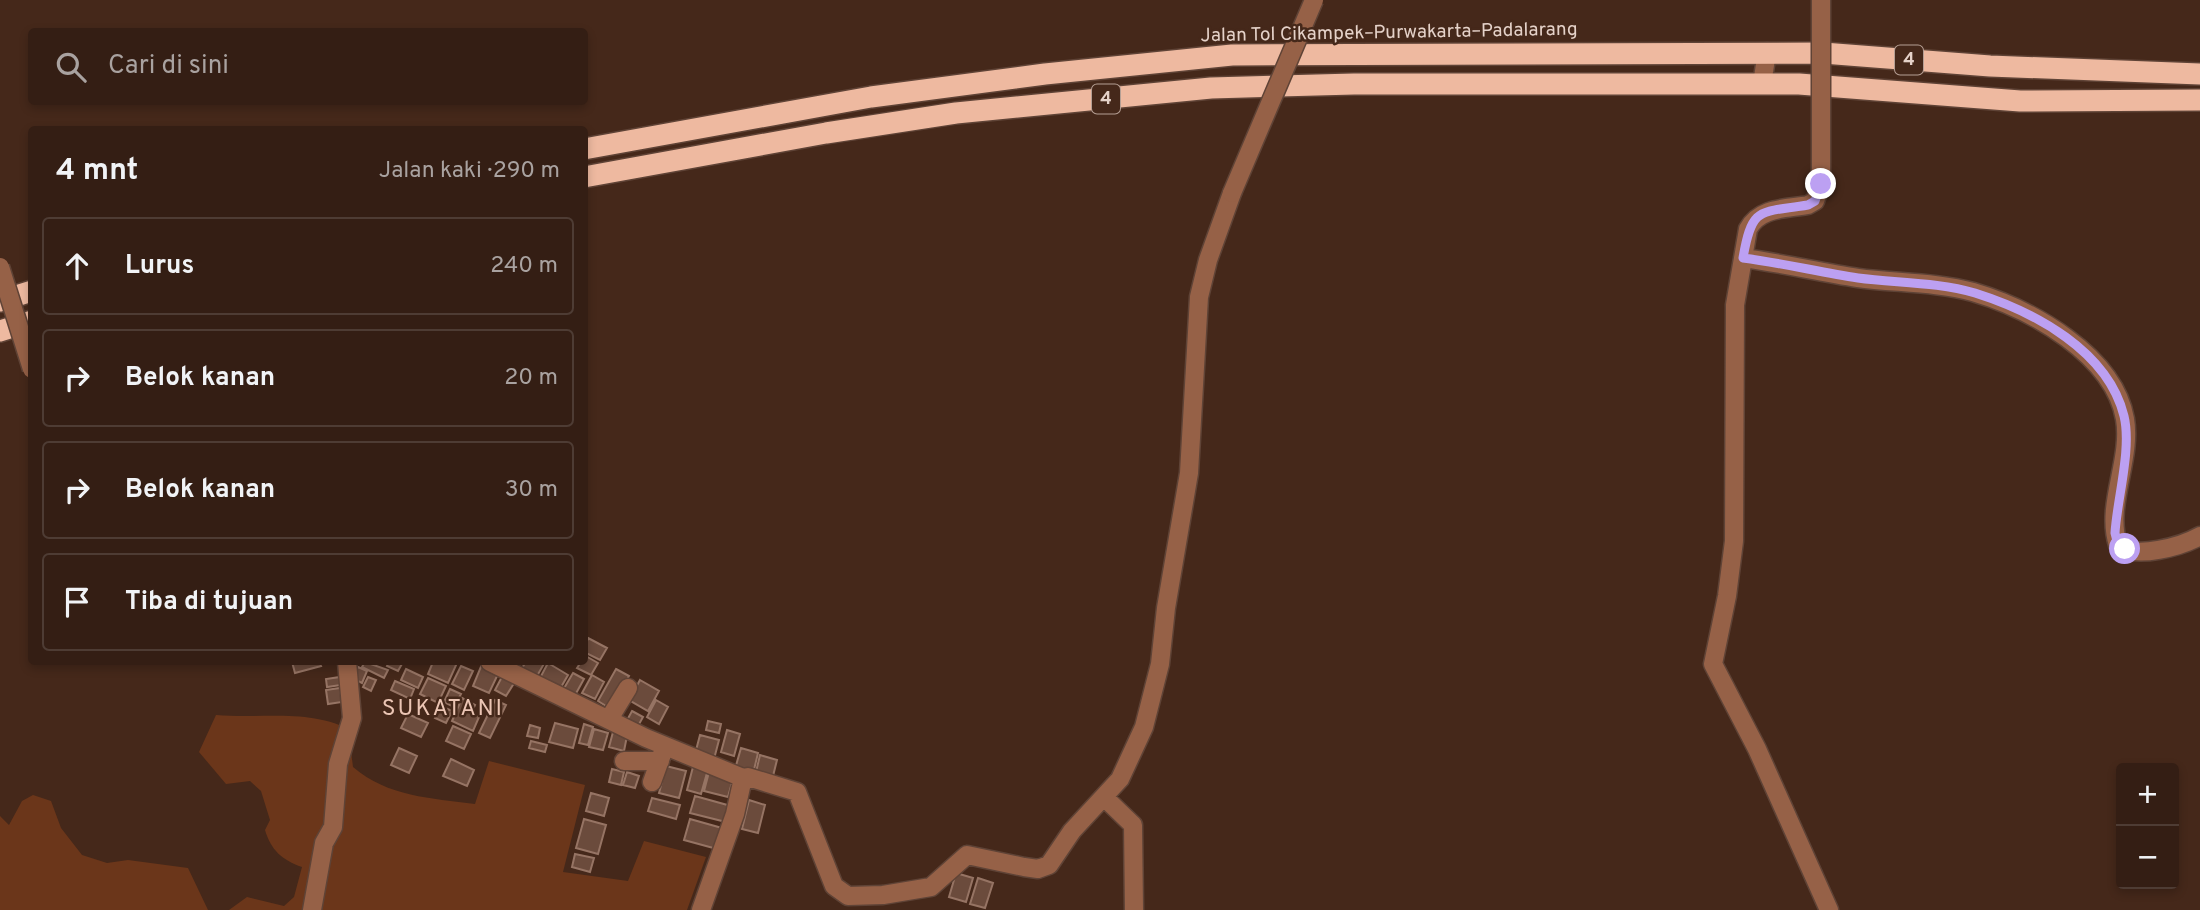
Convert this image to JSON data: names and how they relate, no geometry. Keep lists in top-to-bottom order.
{
  "streets": {
    "highway": ["Jalan Tol Cikampek–Purwakarta–Padalarang", "4"]
  },
  "districts": ["SUKATANI"],
  "page": {
    "search": "Cari di sini",
    "heading": ["4 mnt", "Jalan kaki · 290 m"],
    "list": [
      ["Lurus", "240 m"],
      ["Belok kanan", "20 m"],
      ["Belok kanan", "30 m"],
      "Tiba di tujuan"
    ],
    "map_buttons": ["+", "−"]
  }
}
